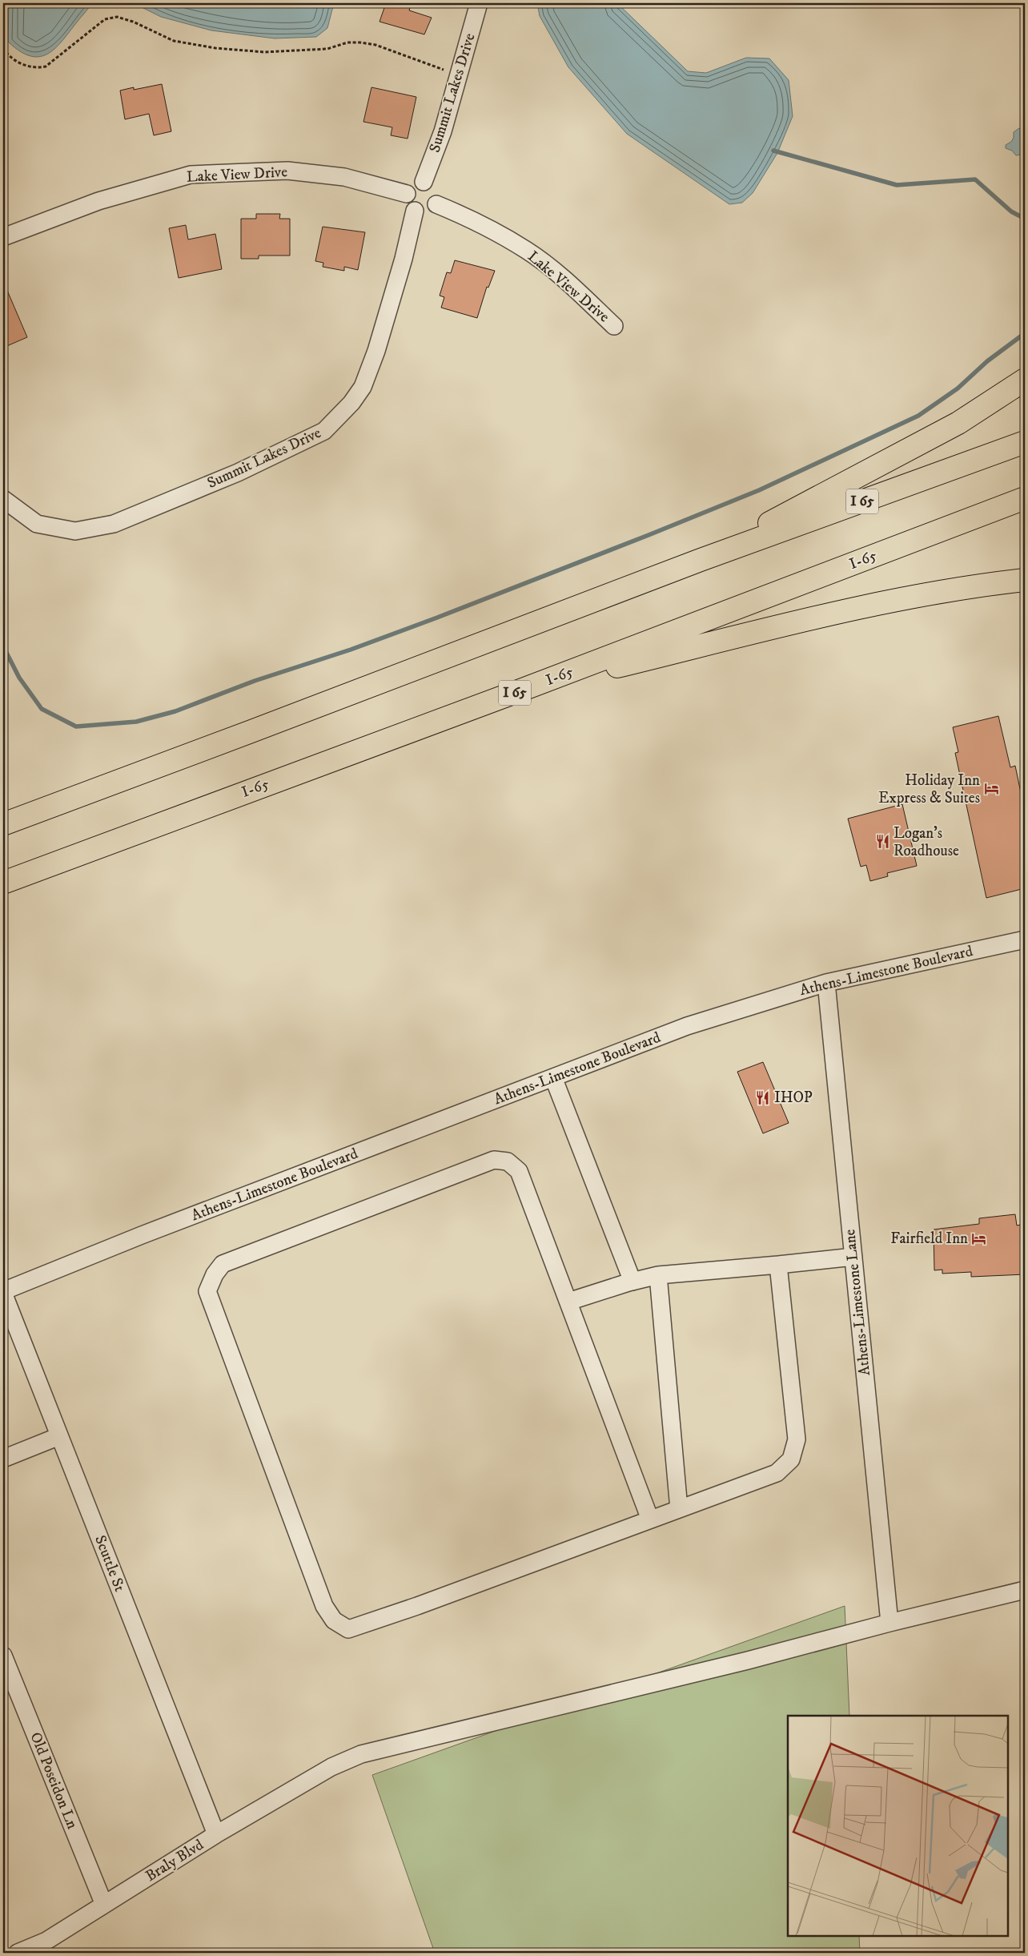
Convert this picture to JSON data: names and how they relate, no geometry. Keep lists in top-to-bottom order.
{
  "streets": {
    "highway": ["I 65", "I-65"],
    "street": [
      "Summit Lakes Drive",
      "Lake View Drive",
      "Athens-Limestone Boulevard",
      "Athens-Limestone Lane",
      "Scuttle St",
      "Old Poseidon Ln",
      "Braly Blvd"
    ]
  },
  "crossings": [
    ["Summit Lakes Drive", "Lake View Drive"],
    ["Athens-Limestone Boulevard", "Athens-Limestone Lane"],
    ["Athens-Limestone Boulevard", "Scuttle St"],
    ["Athens-Limestone Lane", "Braly Blvd"],
    ["Scuttle St", "Braly Blvd"],
    ["Old Poseidon Ln", "Braly Blvd"]
  ],
  "places": {
    "hotel": ["Holiday Inn Express & Suites", "Fairfield Inn"],
    "restaurant": ["Logan's Roadhouse", "IHOP"]
  }
}
